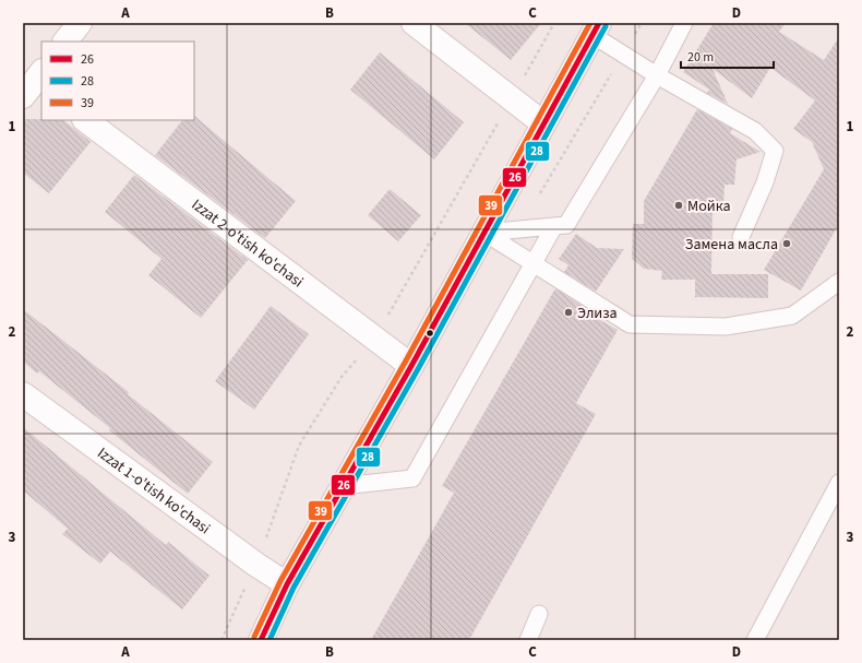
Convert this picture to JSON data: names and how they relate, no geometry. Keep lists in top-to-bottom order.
{
  "streets": {
    "street": ["Izzat 2-o'tish ko'chasi", "Izzat 1-o'tish ko'chasi"]
  },
  "places": ["Мойка", "Замена масла", "Элиза"],
  "lines": ["transit line 26", "transit line 39", "transit line 28"],
  "legend": ["26", "28", "39"],
  "scale_bar": "20 m",
  "grid": {
    "columns": [
      "A",
      "B",
      "C",
      "D"
    ],
    "rows": ["1", "2", "3"]
  }
}
